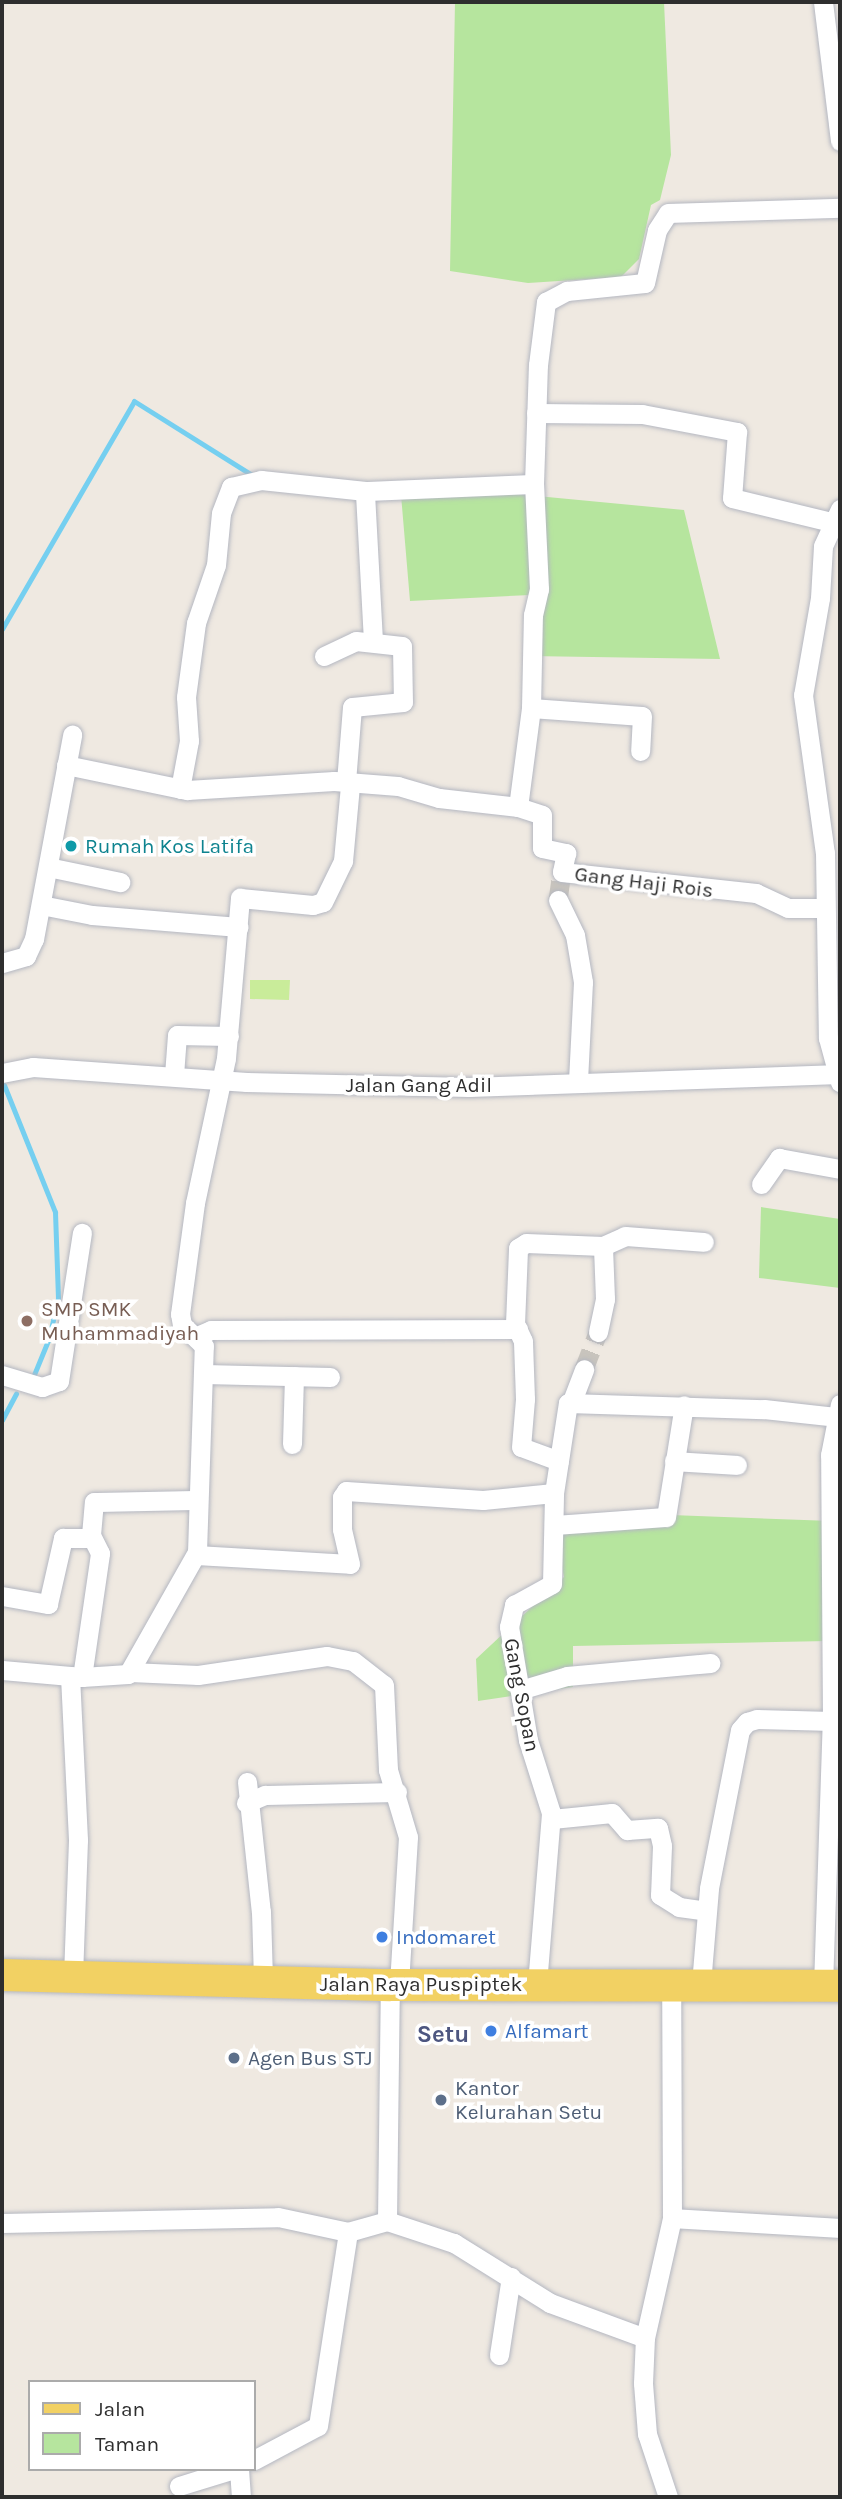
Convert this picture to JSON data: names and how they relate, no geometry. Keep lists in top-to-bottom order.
{
  "streets": {
    "main road": ["Jalan Raya Puspiptek"],
    "street": ["Gang Haji Rois", "Jalan Gang Adil", "Gang Sopan"]
  },
  "crossings": [
    ["Gang Sopan", "Jalan Raya Puspiptek"]
  ],
  "districts": ["Setu"],
  "places": [
    "Rumah Kos Latifa",
    "SMP SMK Muhammadiyah",
    "Indomaret",
    "Alfamart",
    "Agen Bus STJ",
    "Kantor Kelurahan Setu"
  ],
  "legend": ["Jalan", "Taman"]
}
